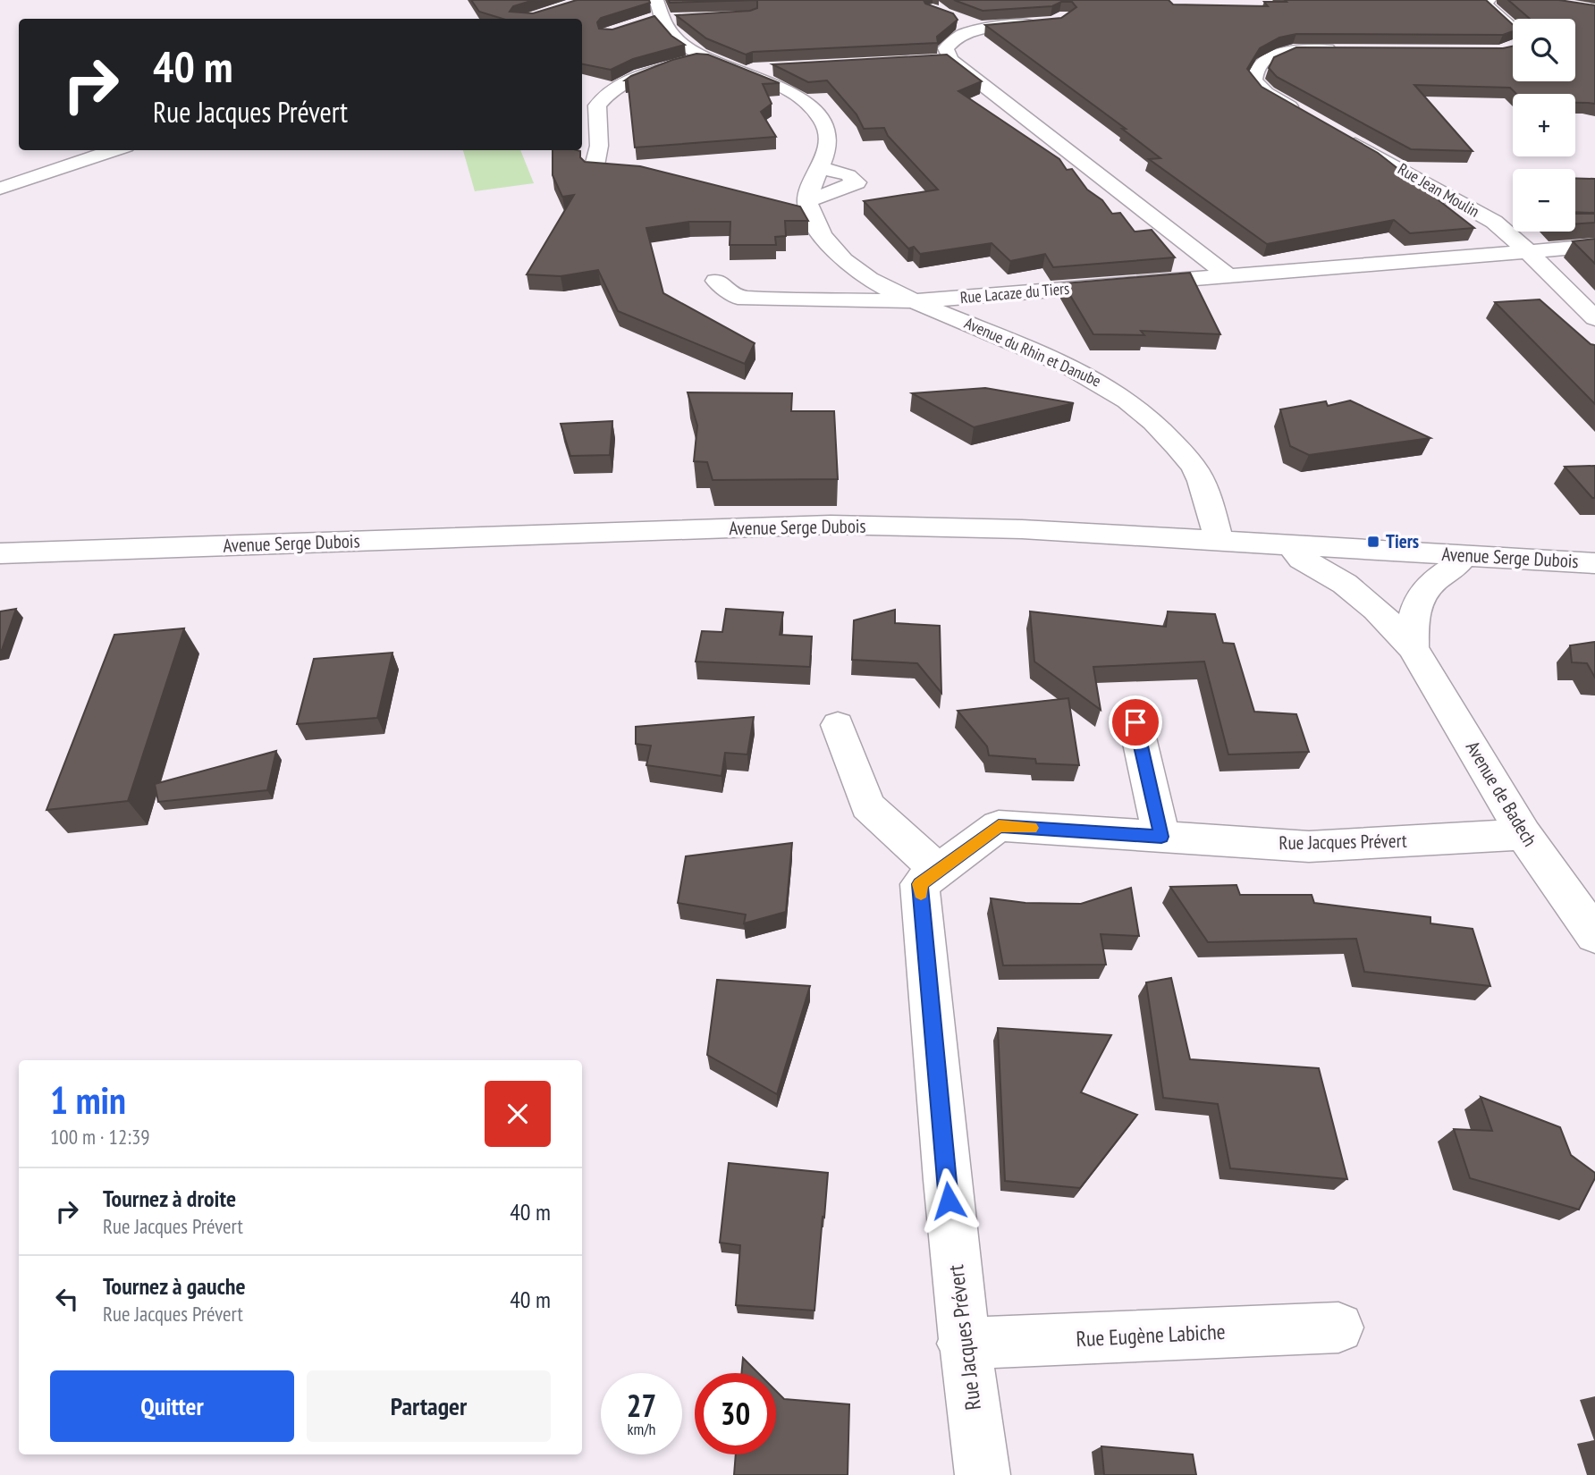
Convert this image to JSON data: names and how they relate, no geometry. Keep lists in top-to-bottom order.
{
  "streets": {
    "street": [
      "Rue Jean Moulin",
      "Rue Lacaze du Tiers",
      "Avenue du Rhin et Danube",
      "Avenue Serge Dubois",
      "Avenue de Badech",
      "Rue Jacques Prévert",
      "Rue Eugène Labiche"
    ]
  },
  "crossings": [
    ["Rue Jean Moulin", "Rue Lacaze du Tiers"],
    ["Rue Lacaze du Tiers", "Avenue du Rhin et Danube"],
    ["Avenue du Rhin et Danube", "Avenue Serge Dubois"],
    ["Avenue Serge Dubois", "Avenue de Badech"],
    ["Avenue de Badech", "Rue Jacques Prévert"],
    ["Rue Jacques Prévert", "Rue Eugène Labiche"]
  ],
  "places": {
    "transit": ["Tiers"]
  },
  "page": {
    "map_buttons": ["+", "−"],
    "turn": ["40 m", "Rue Jacques Prévert"],
    "heading": ["1 min", "100 m · 12:39"],
    "list": [
      {
        "name": "Tournez à droite",
        "note": "Rue Jacques Prévert",
        "value": "40 m"
      },
      {
        "name": "Tournez à gauche",
        "note": "Rue Jacques Prévert",
        "value": "40 m"
      }
    ],
    "buttons": ["Quitter", "Partager"],
    "speed": "27 km/h",
    "limit": "30"
  }
}
